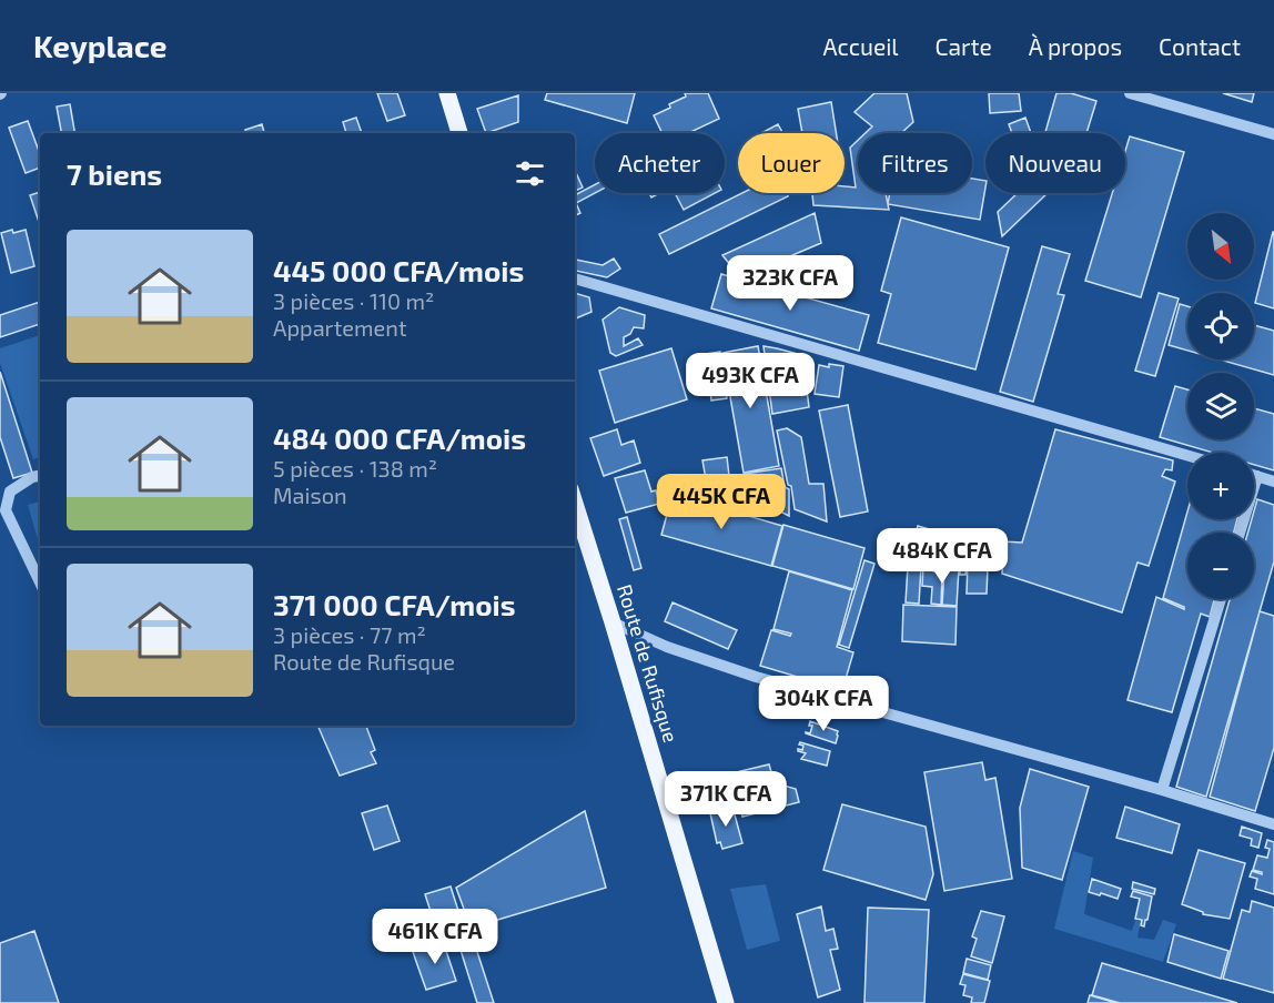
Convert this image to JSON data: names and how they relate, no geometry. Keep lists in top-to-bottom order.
{
  "streets": {
    "main road": ["Route de Rufisque"]
  },
  "north": "bottom right",
  "page": {
    "header": "Keyplace",
    "nav": [
      "Accueil",
      "Carte",
      "À propos",
      "Contact"
    ],
    "chip": [
      "Acheter",
      "Louer",
      "Filtres",
      "Nouveau"
    ],
    "heading": "7 biens",
    "map_buttons": ["+", "−"],
    "list": [
      {
        "name": "445 000 CFA/mois",
        "note": "3 pièces · 110 m² · Appartement"
      },
      {
        "name": "484 000 CFA/mois",
        "note": "5 pièces · 138 m² · Maison"
      },
      {
        "name": "371 000 CFA/mois",
        "note": "3 pièces · 77 m² · Route de Rufisque"
      }
    ],
    "price": [
      "323K CFA",
      "493K CFA",
      "445K CFA",
      "484K CFA",
      "304K CFA",
      "371K CFA",
      "461K CFA"
    ]
  }
}
